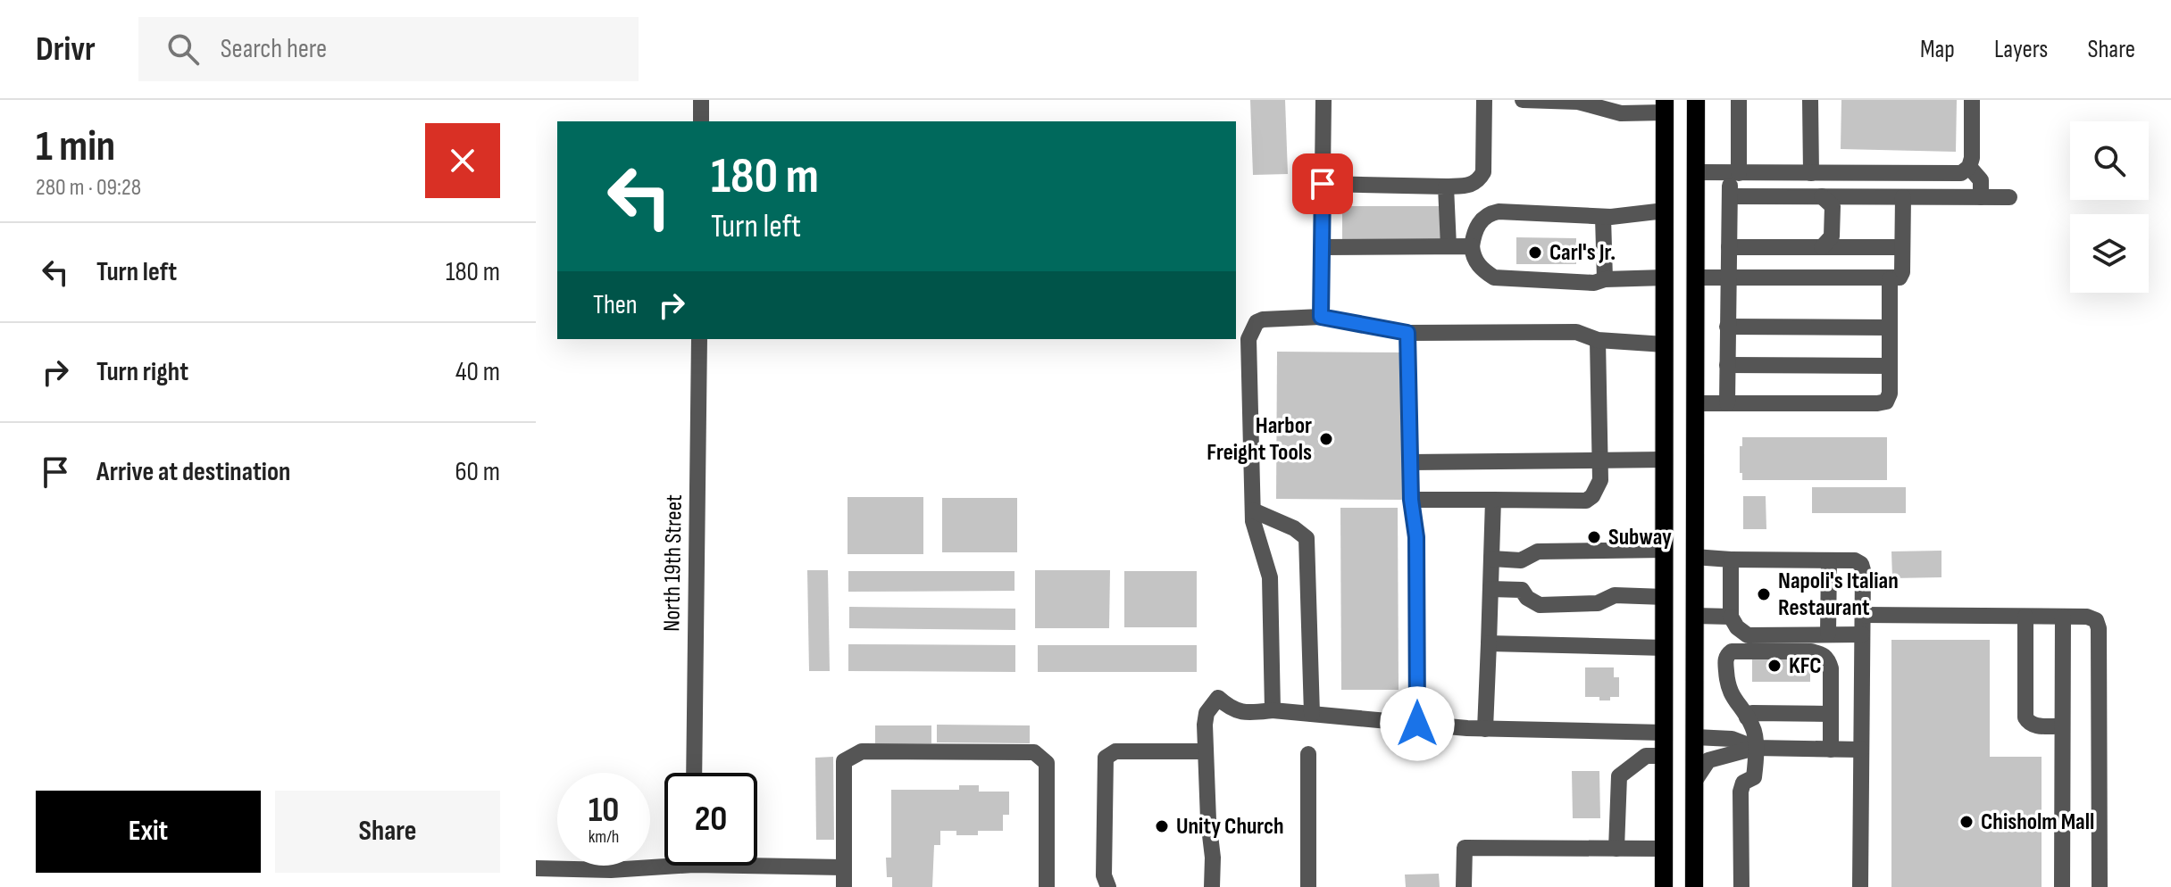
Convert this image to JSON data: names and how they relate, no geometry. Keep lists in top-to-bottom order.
{
  "streets": {
    "street": ["North 19th Street"]
  },
  "places": [
    "Carl's Jr.",
    "Harbor Freight Tools",
    "Subway",
    "Napoli's Italian Restaurant",
    "KFC",
    "Chisholm Mall",
    "Unity Church"
  ],
  "page": {
    "header": "Drivr",
    "search": "Search here",
    "nav": ["Map", "Layers", "Share"],
    "heading": ["1 min", "280 m · 09:28"],
    "turn": ["180 m", "Turn left"],
    "list": [
      {
        "name": "Turn left",
        "value": "180 m"
      },
      {
        "name": "Turn right",
        "value": "40 m"
      },
      {
        "name": "Arrive at destination",
        "value": "60 m"
      }
    ],
    "then": "Then",
    "speed": "10 km/h",
    "limit": "20",
    "buttons": ["Exit", "Share"]
  }
}
